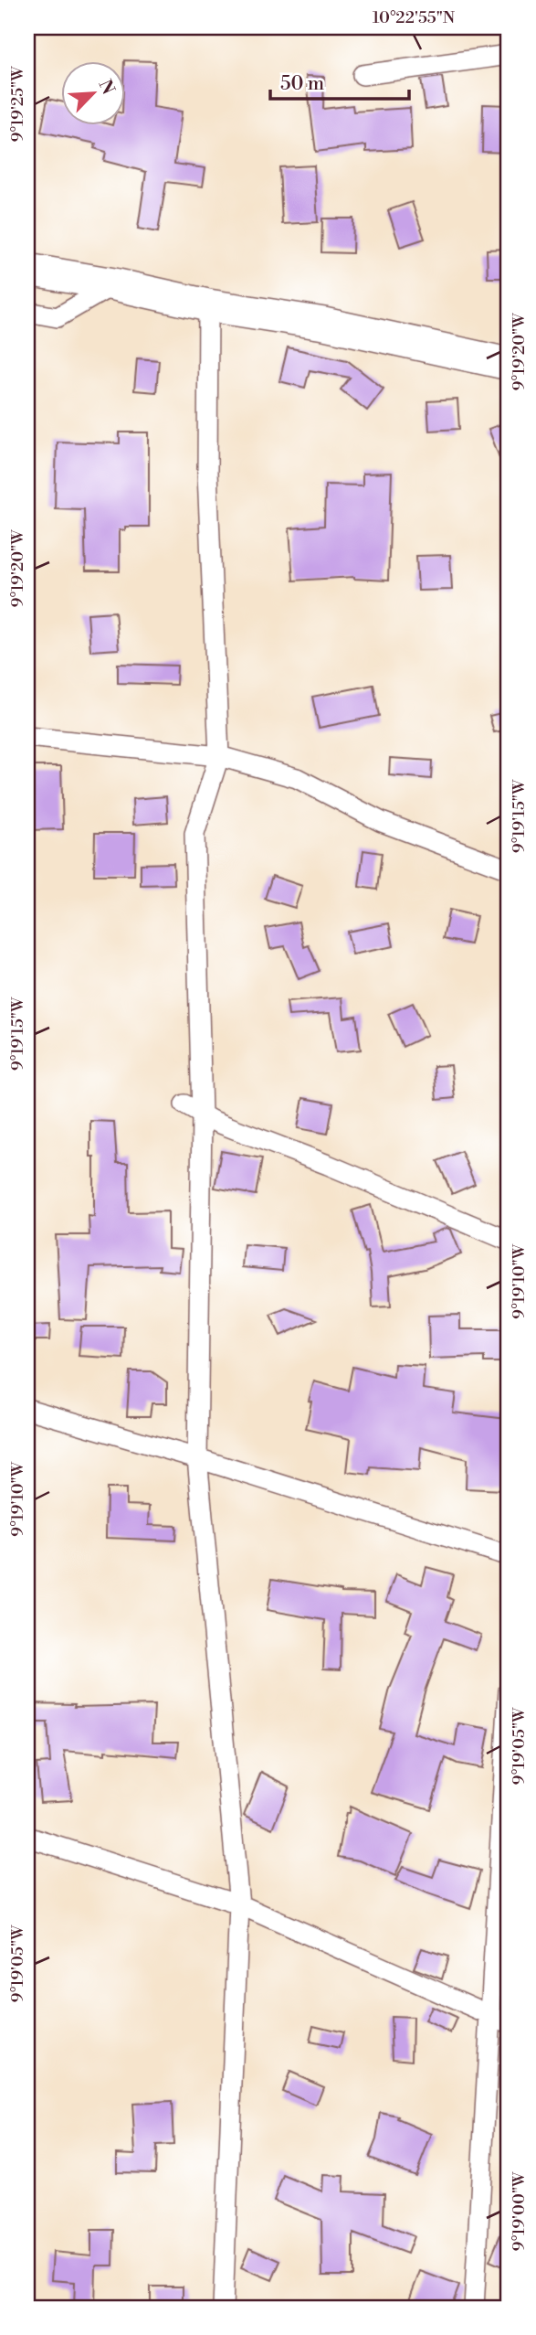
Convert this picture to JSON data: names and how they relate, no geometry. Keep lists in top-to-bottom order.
{
  "scale_bar": "50 m",
  "north": "top right",
  "coordinates": [
    "10°22'55\"N",
    "9°19'25\"W",
    "9°19'20\"W",
    "9°19'15\"W",
    "9°19'10\"W",
    "9°19'05\"W",
    "9°19'00\"W"
  ]
}
